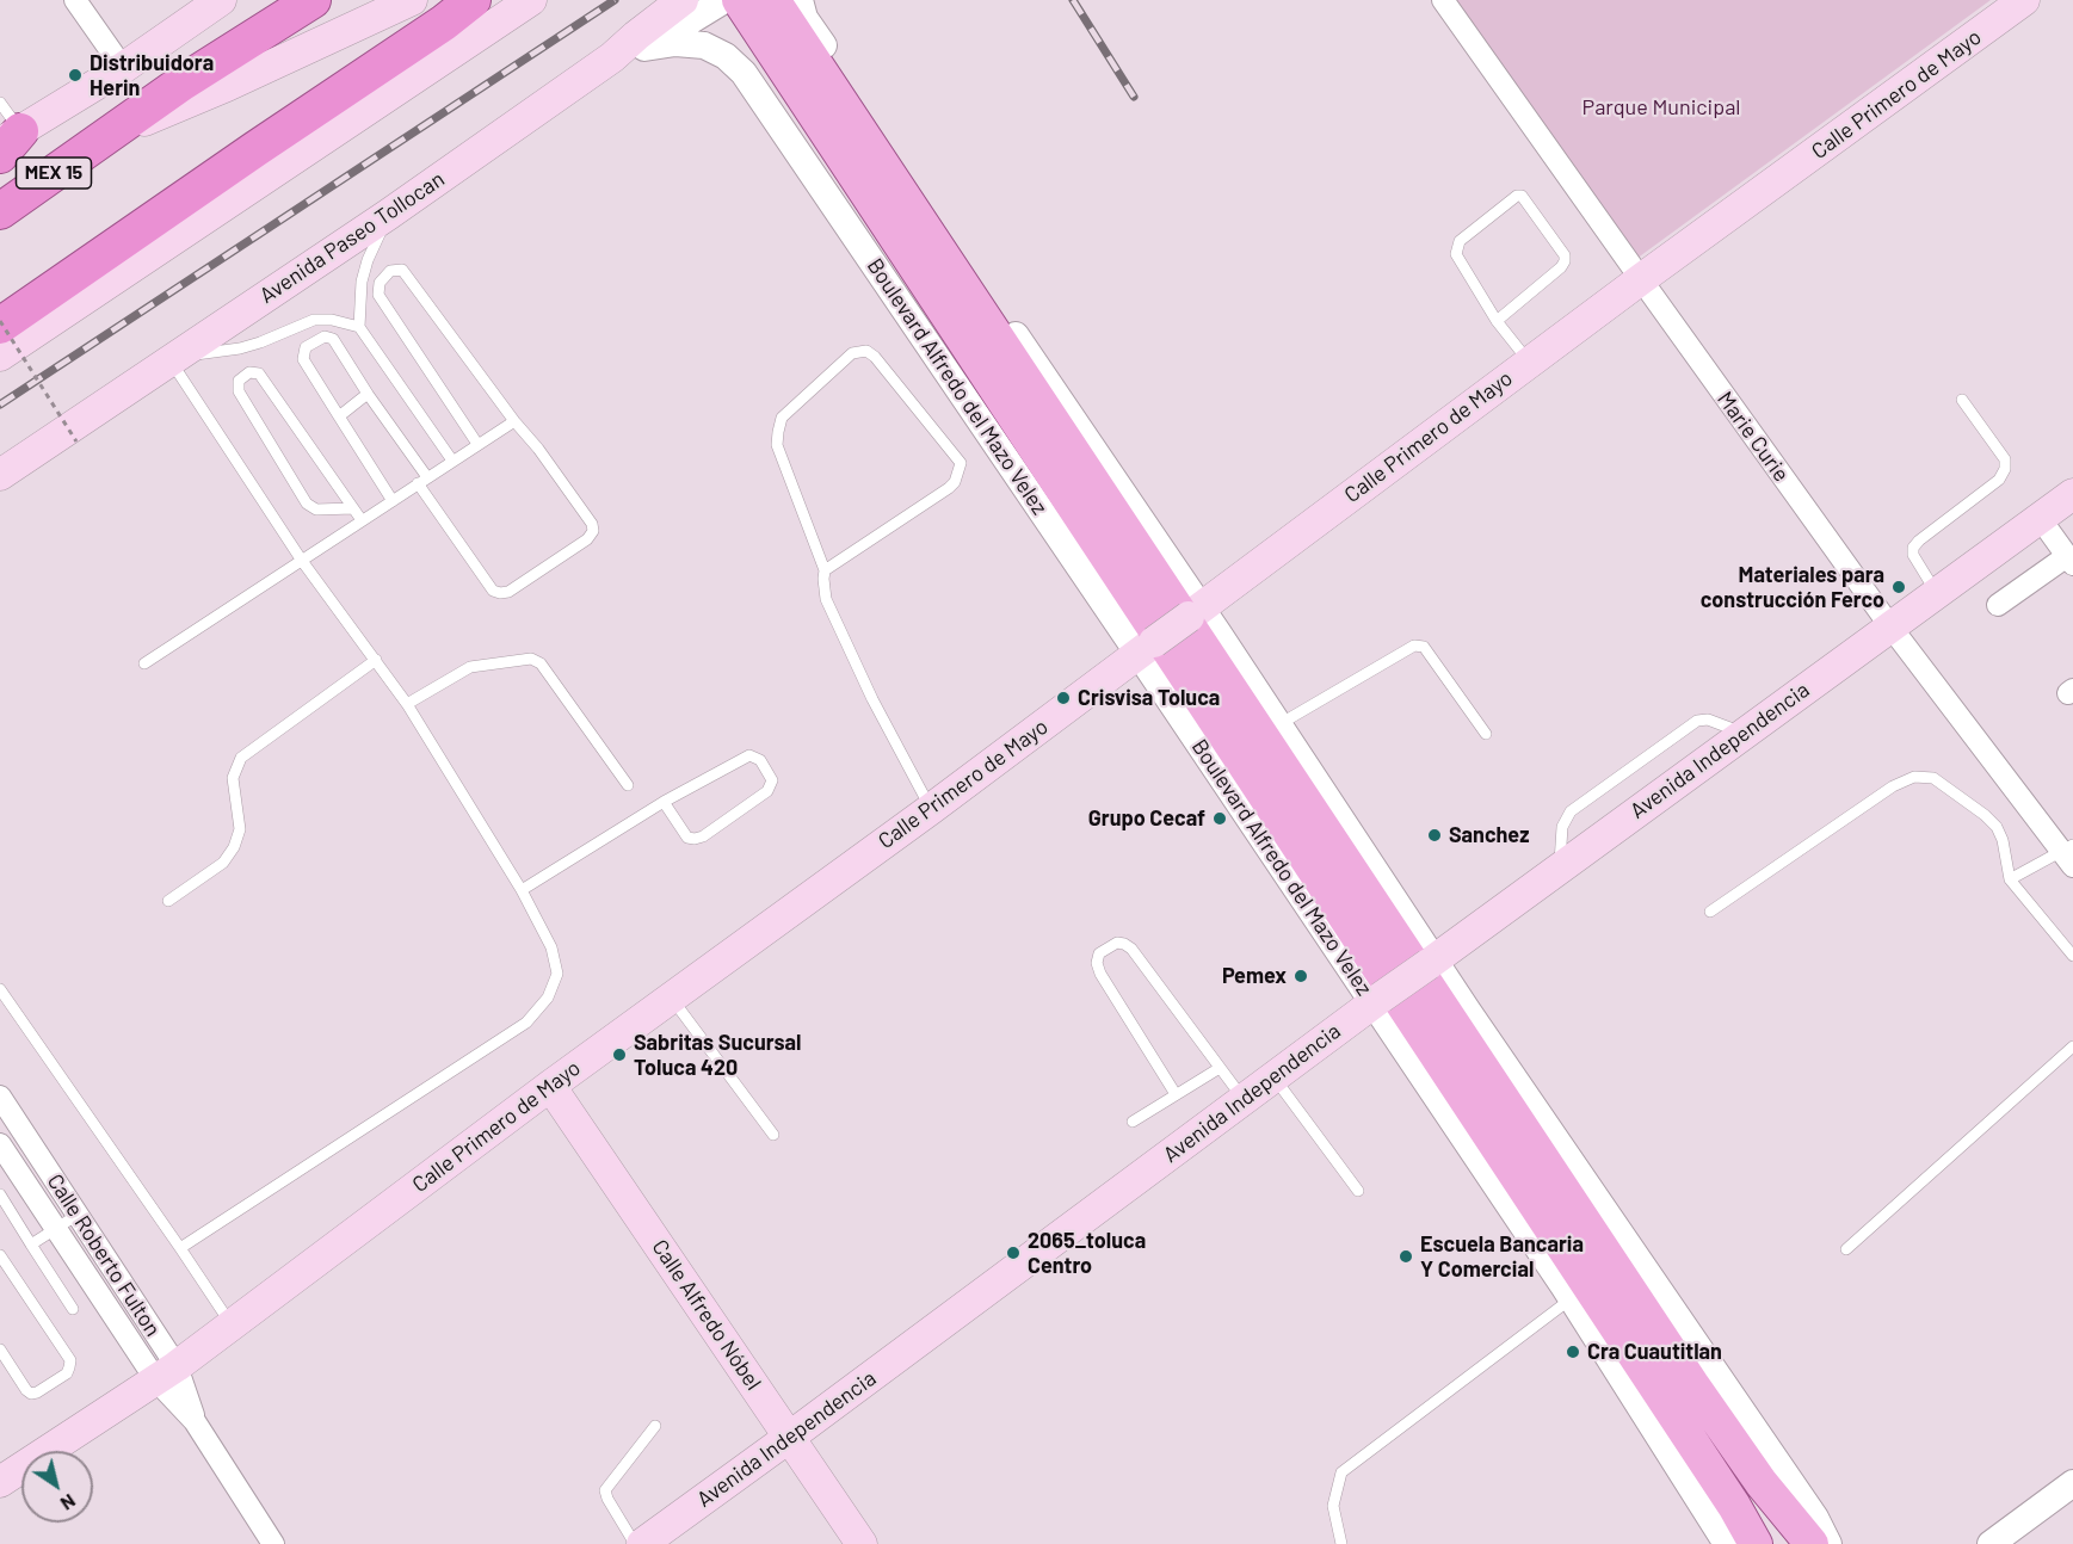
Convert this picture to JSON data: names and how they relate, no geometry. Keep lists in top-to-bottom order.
{
  "streets": {
    "highway": ["MEX 15"],
    "main road": [
      "Calle Primero de Mayo",
      "Avenida Paseo Tollocan",
      "Boulevard Alfredo del Mazo Velez",
      "Avenida Independencia",
      "Calle Alfredo Nóbel"
    ],
    "street": ["Marie Curie", "Calle Roberto Fulton"]
  },
  "crossings": [
    ["Calle Primero de Mayo", "Boulevard Alfredo del Mazo Velez"],
    ["Calle Primero de Mayo", "Marie Curie"],
    ["Calle Primero de Mayo", "Calle Roberto Fulton"],
    ["Calle Primero de Mayo", "Calle Alfredo Nóbel"],
    ["Avenida Paseo Tollocan", "Boulevard Alfredo del Mazo Velez"],
    ["Boulevard Alfredo del Mazo Velez", "Avenida Independencia"],
    ["Marie Curie", "Avenida Independencia"],
    ["Avenida Independencia", "Calle Alfredo Nóbel"]
  ],
  "parks": ["Parque Municipal"],
  "places": [
    "Distribuidora Herin",
    "Materiales para construcción Ferco",
    "Crisvisa Toluca",
    "Grupo Cecaf",
    "Sanchez",
    "Pemex",
    "Sabritas Sucursal Toluca 420",
    "2065_toluca Centro",
    "Escuela Bancaria Y Comercial",
    "Cra Cuautitlan"
  ],
  "north": "bottom right"
}
